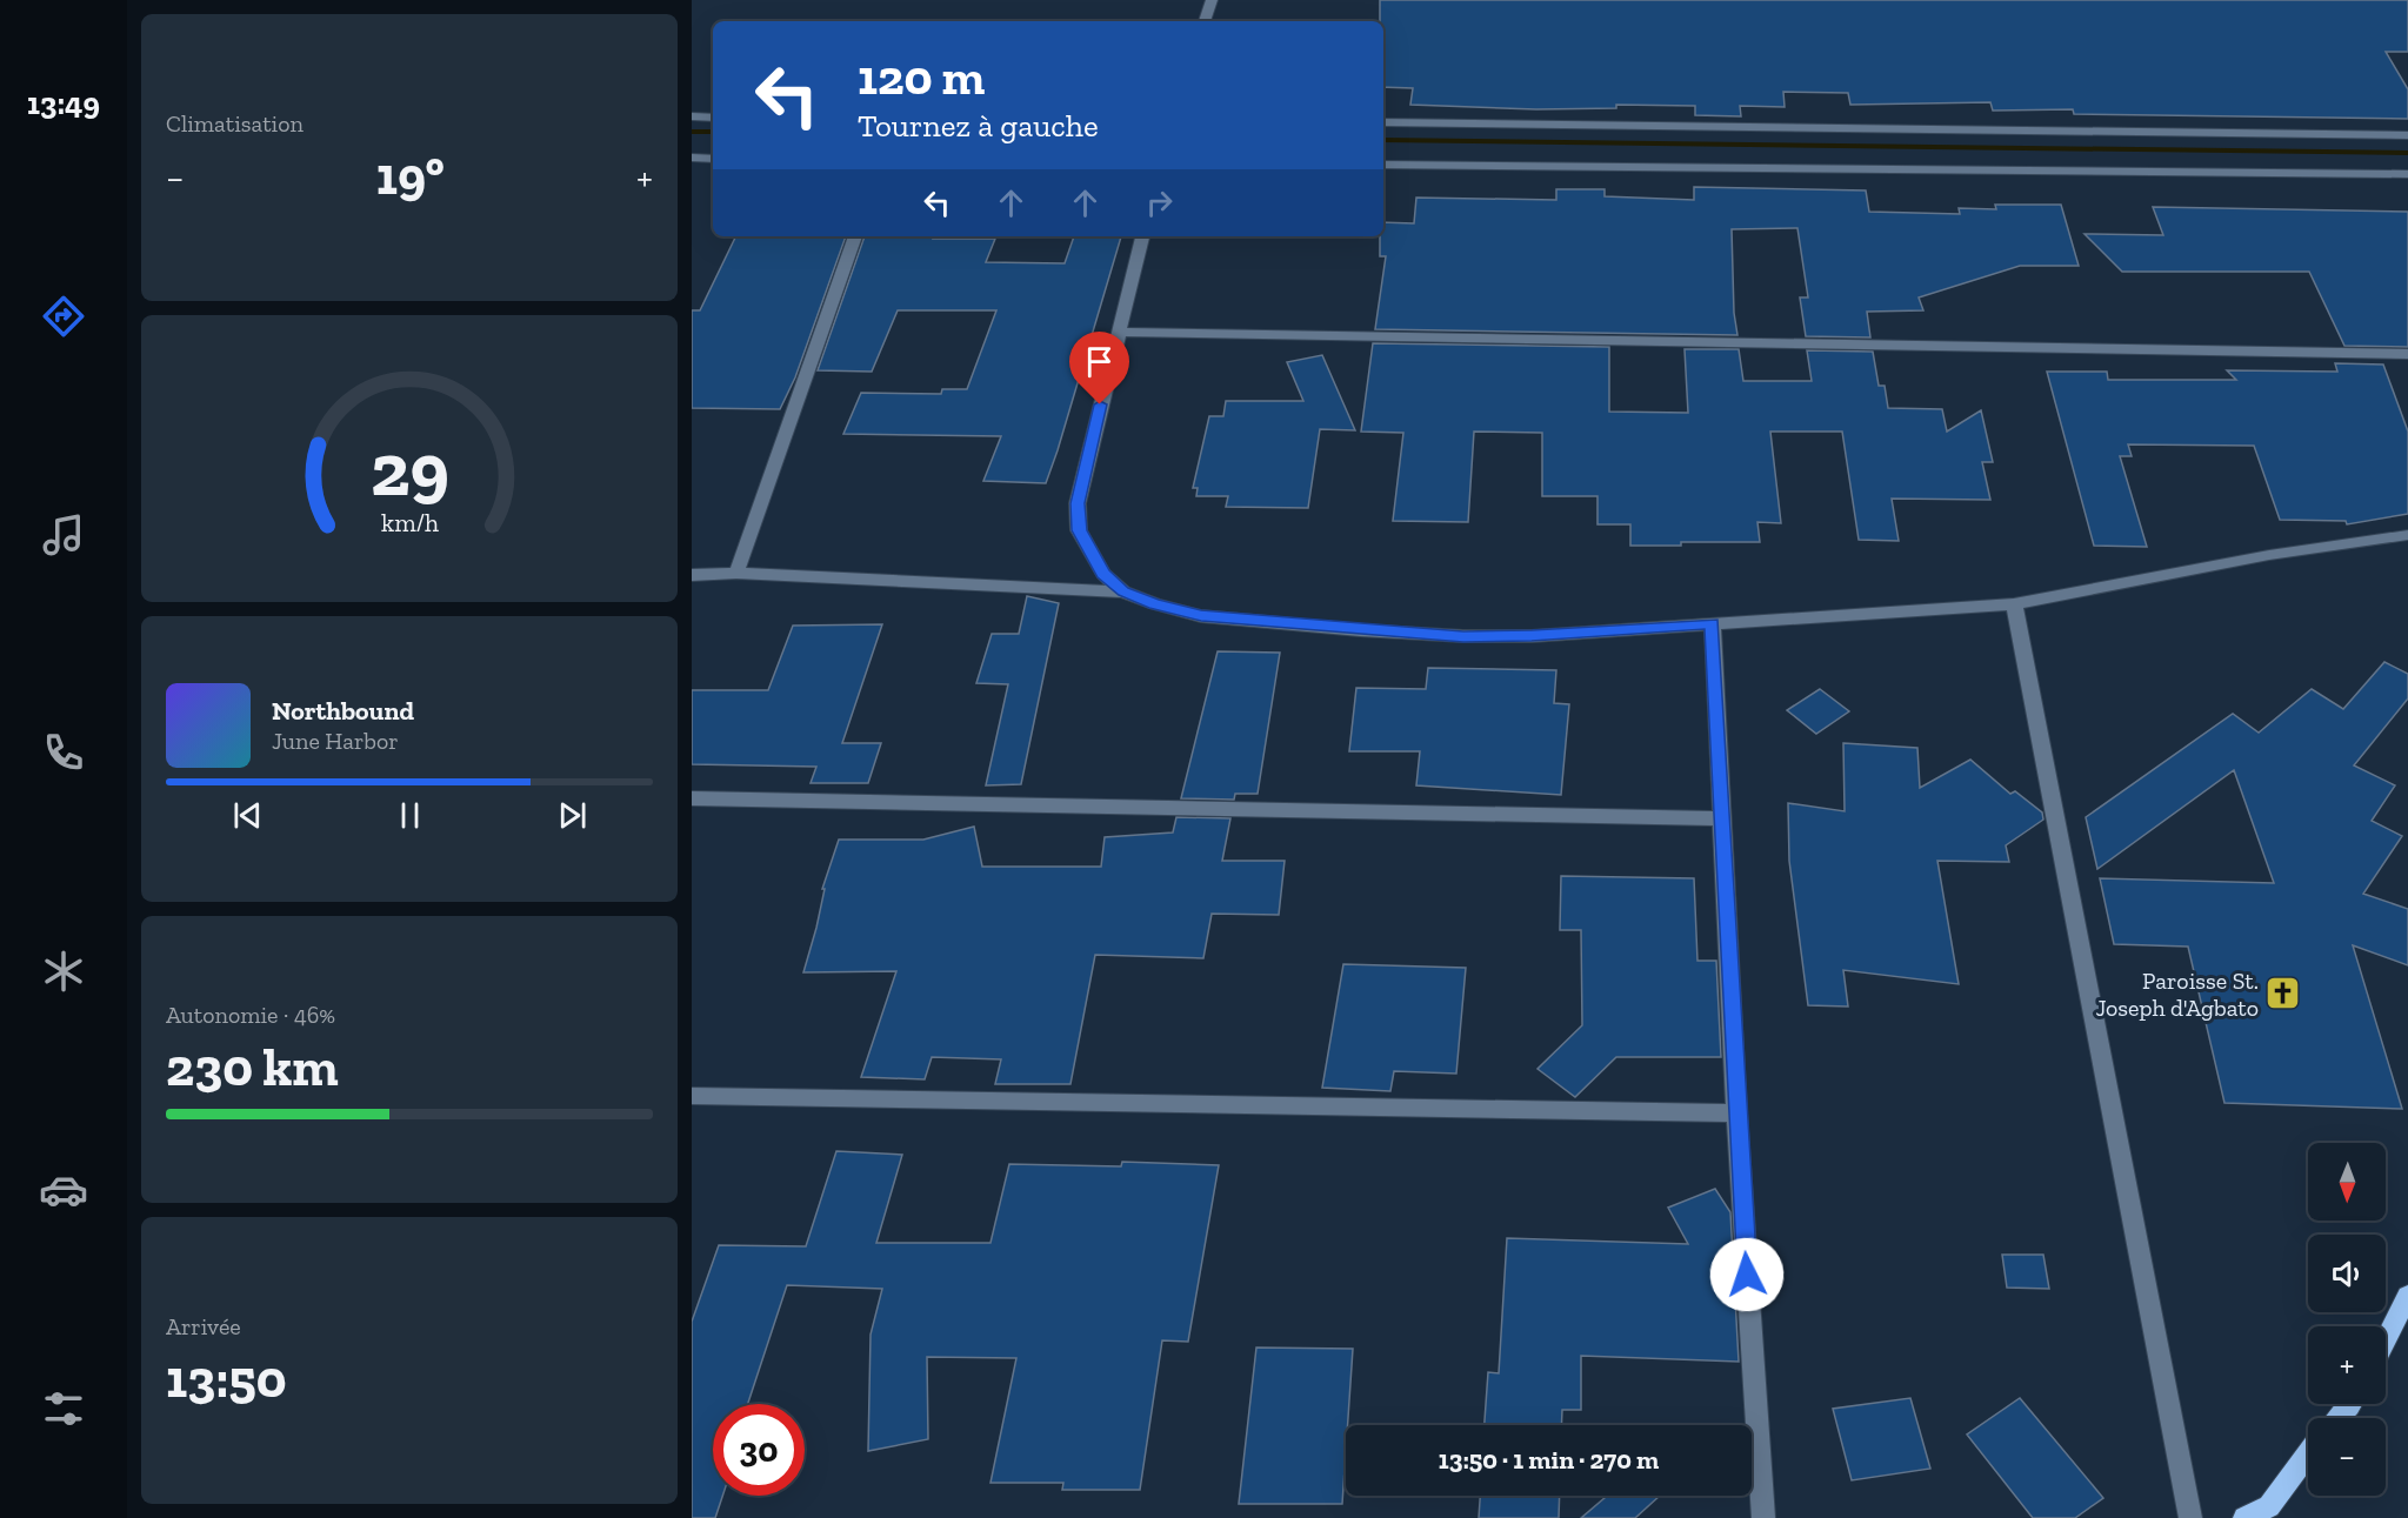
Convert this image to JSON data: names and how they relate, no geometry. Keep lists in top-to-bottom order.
{
  "places": {
    "church": ["Paroisse St. Joseph d'Agbato"]
  },
  "north": "bottom",
  "page": {
    "tabs": "13:49",
    "tile": [
      "Climatisation",
      ["Autonomie · 46%", "230 km"],
      ["Arrivée", "13:50"]
    ],
    "turn": ["120 m", "Tournez à gauche"],
    "heat": ["−", "19°", "+"],
    "song": ["Northbound", "June Harbor"],
    "map_buttons": ["+", "−"],
    "limit": "30",
    "trip": "13:50 · 1 min · 270 m",
    "gauge": ["29", "km/h"]
  }
}
